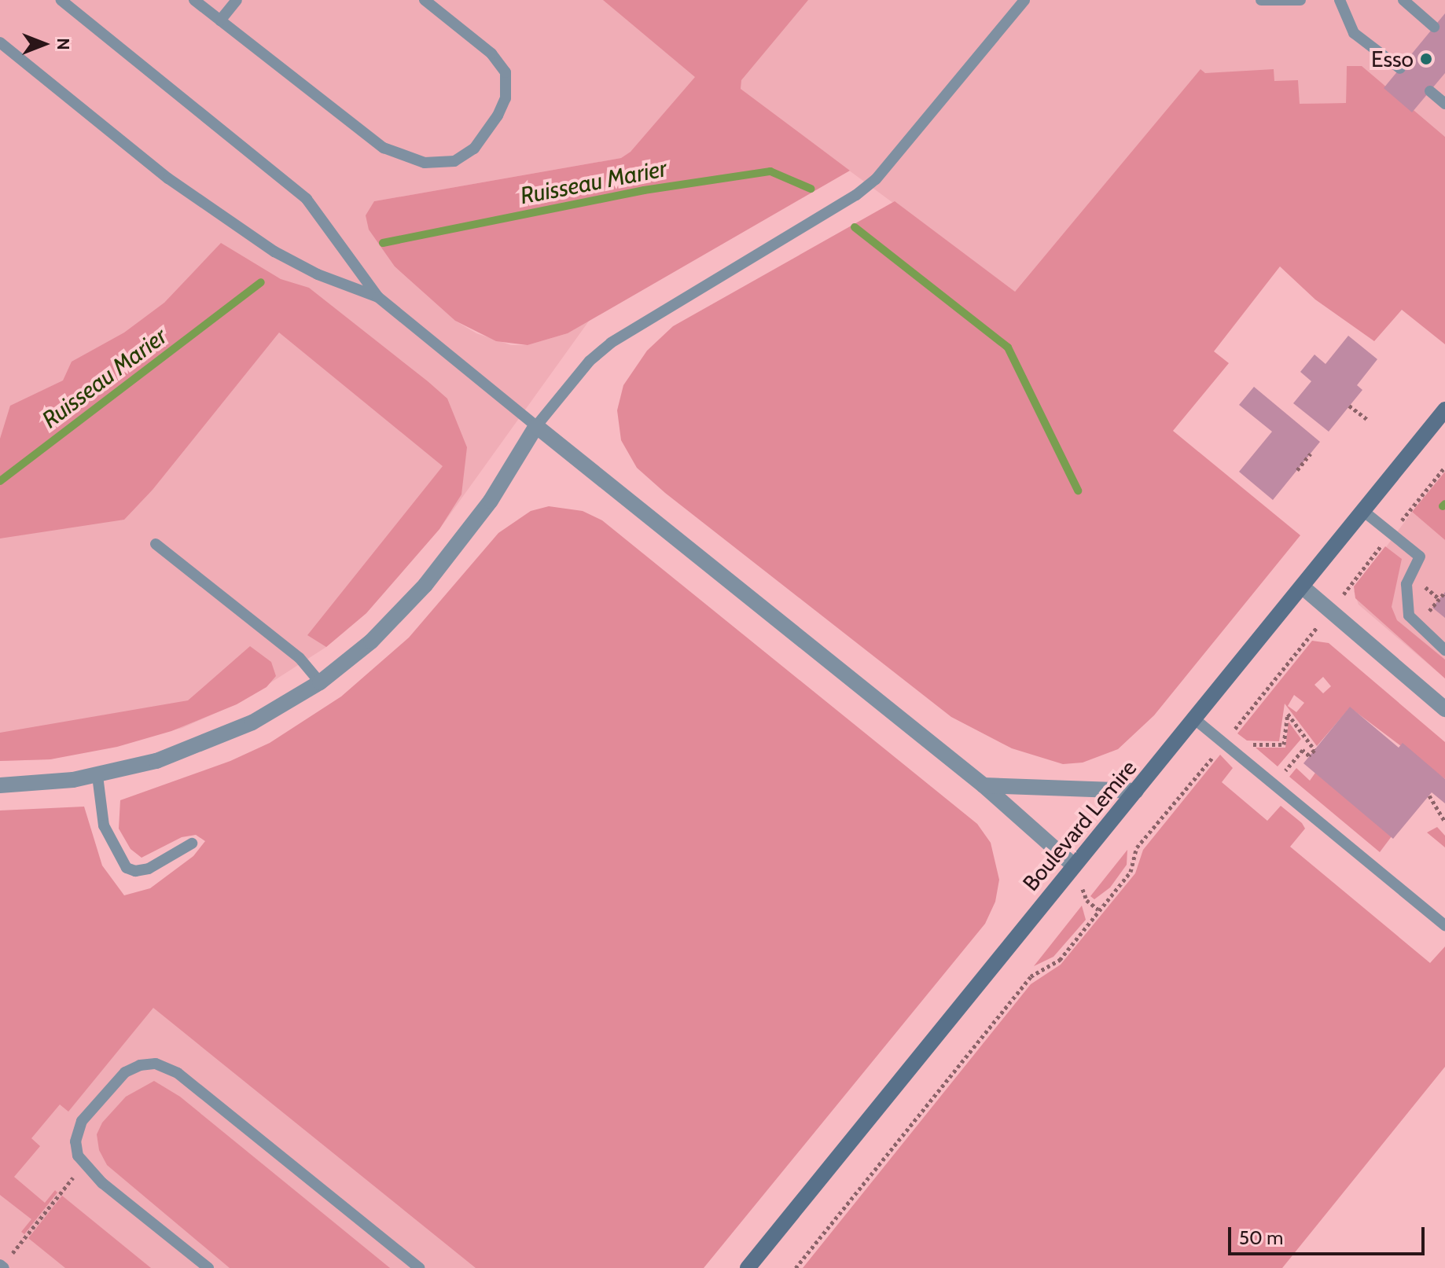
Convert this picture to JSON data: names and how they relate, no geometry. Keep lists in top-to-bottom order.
{
  "streets": {
    "main road": ["Boulevard Lemire"]
  },
  "water": ["Ruisseau Marier"],
  "places": ["Esso"],
  "scale_bar": "50 m",
  "north": "right"
}
